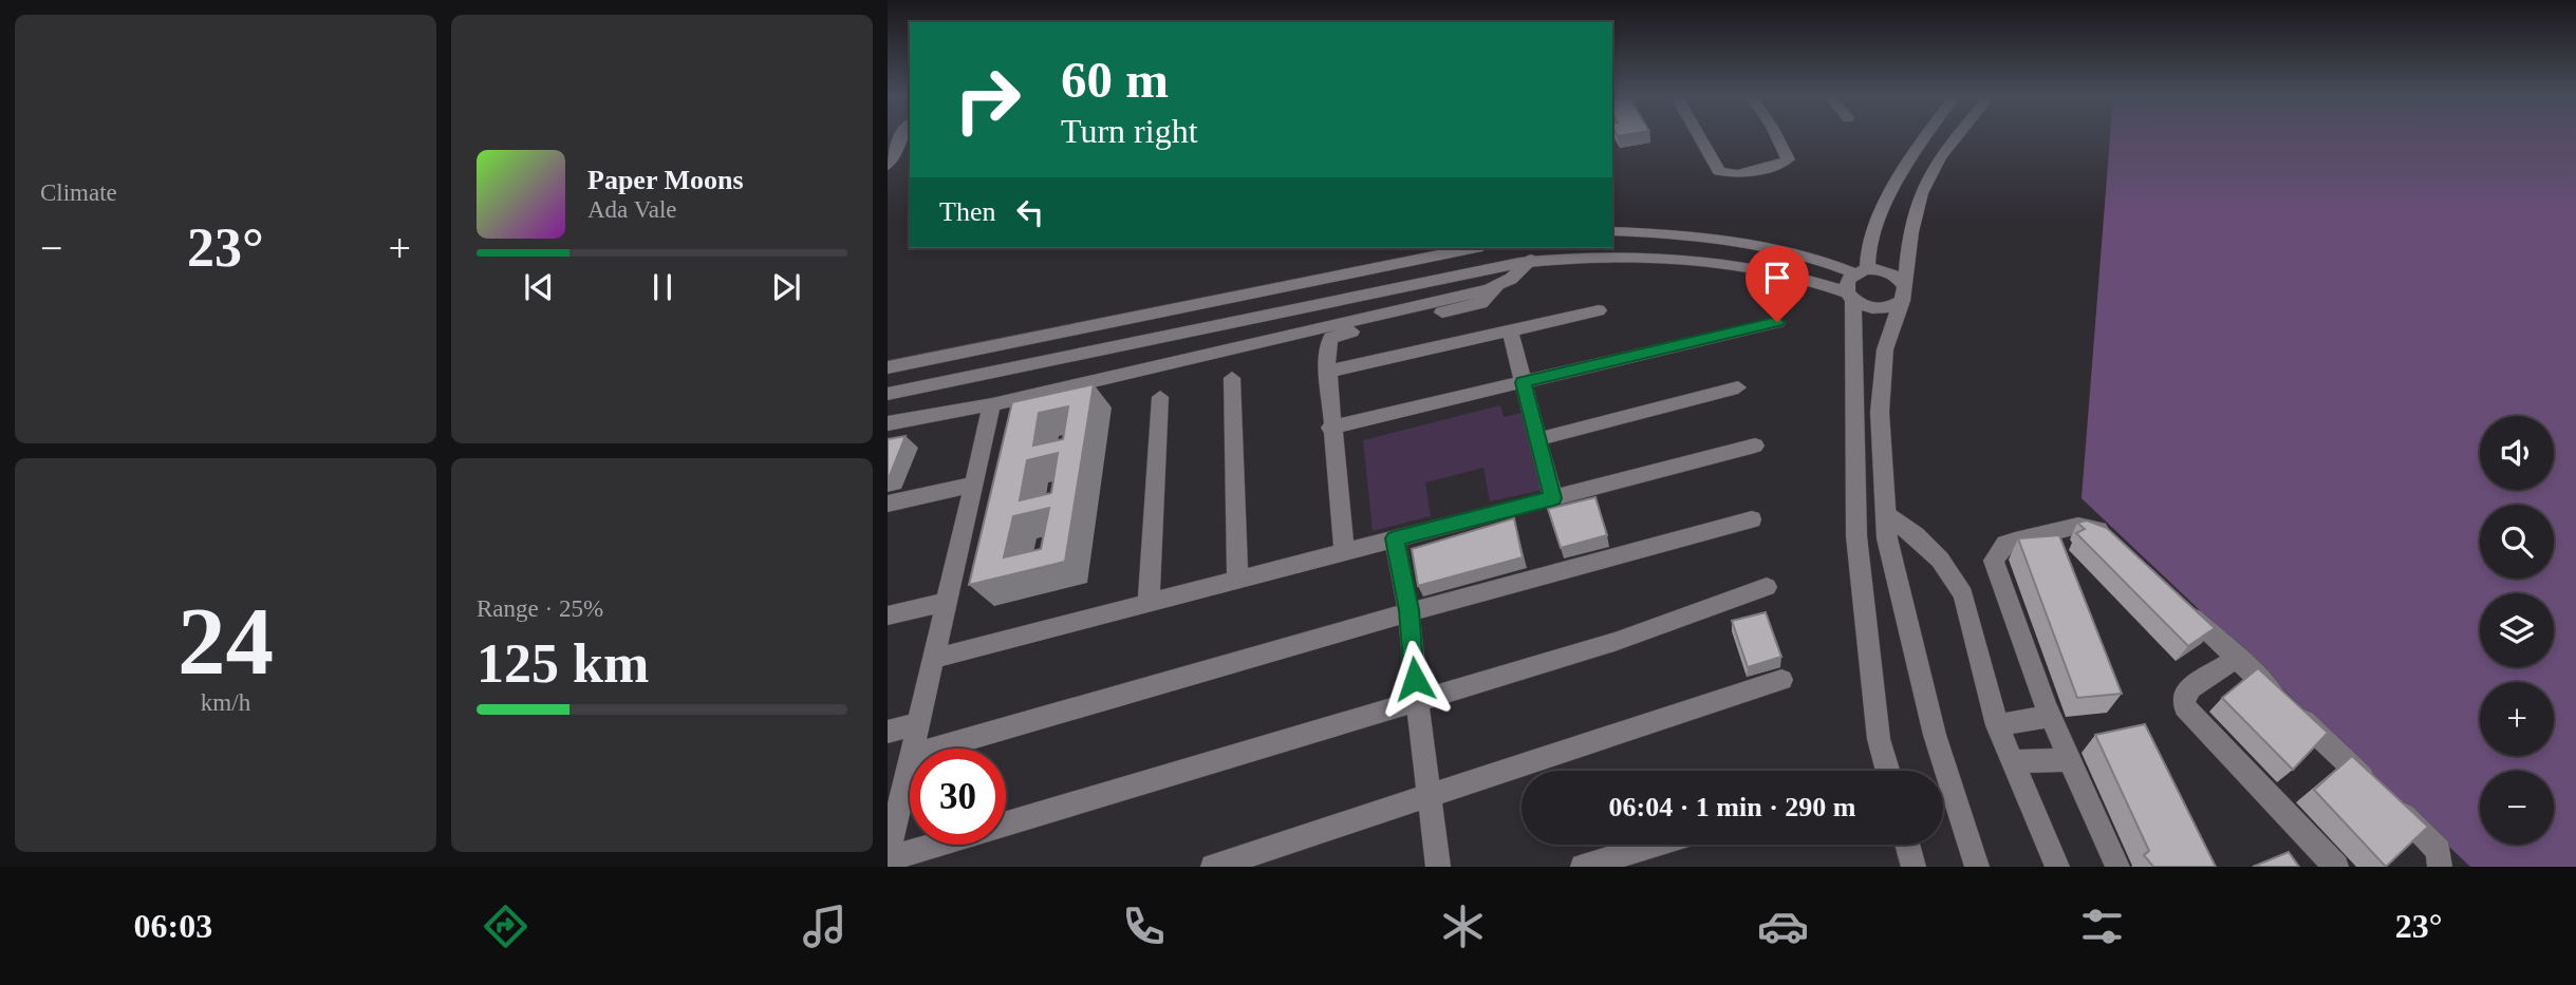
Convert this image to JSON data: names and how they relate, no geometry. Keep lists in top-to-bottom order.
{
  "page": {
    "tile": [
      "Climate",
      ["24", "km/h"],
      ["Range · 25%", "125 km"]
    ],
    "turn": ["60 m", "Turn right"],
    "song": ["Paper Moons", "Ada Vale"],
    "then": "Then",
    "heat": ["−", "23°", "+"],
    "map_buttons": ["+", "−"],
    "limit": "30",
    "trip": "06:04 · 1 min · 290 m",
    "tabs": ["06:03", "23°"]
  }
}
